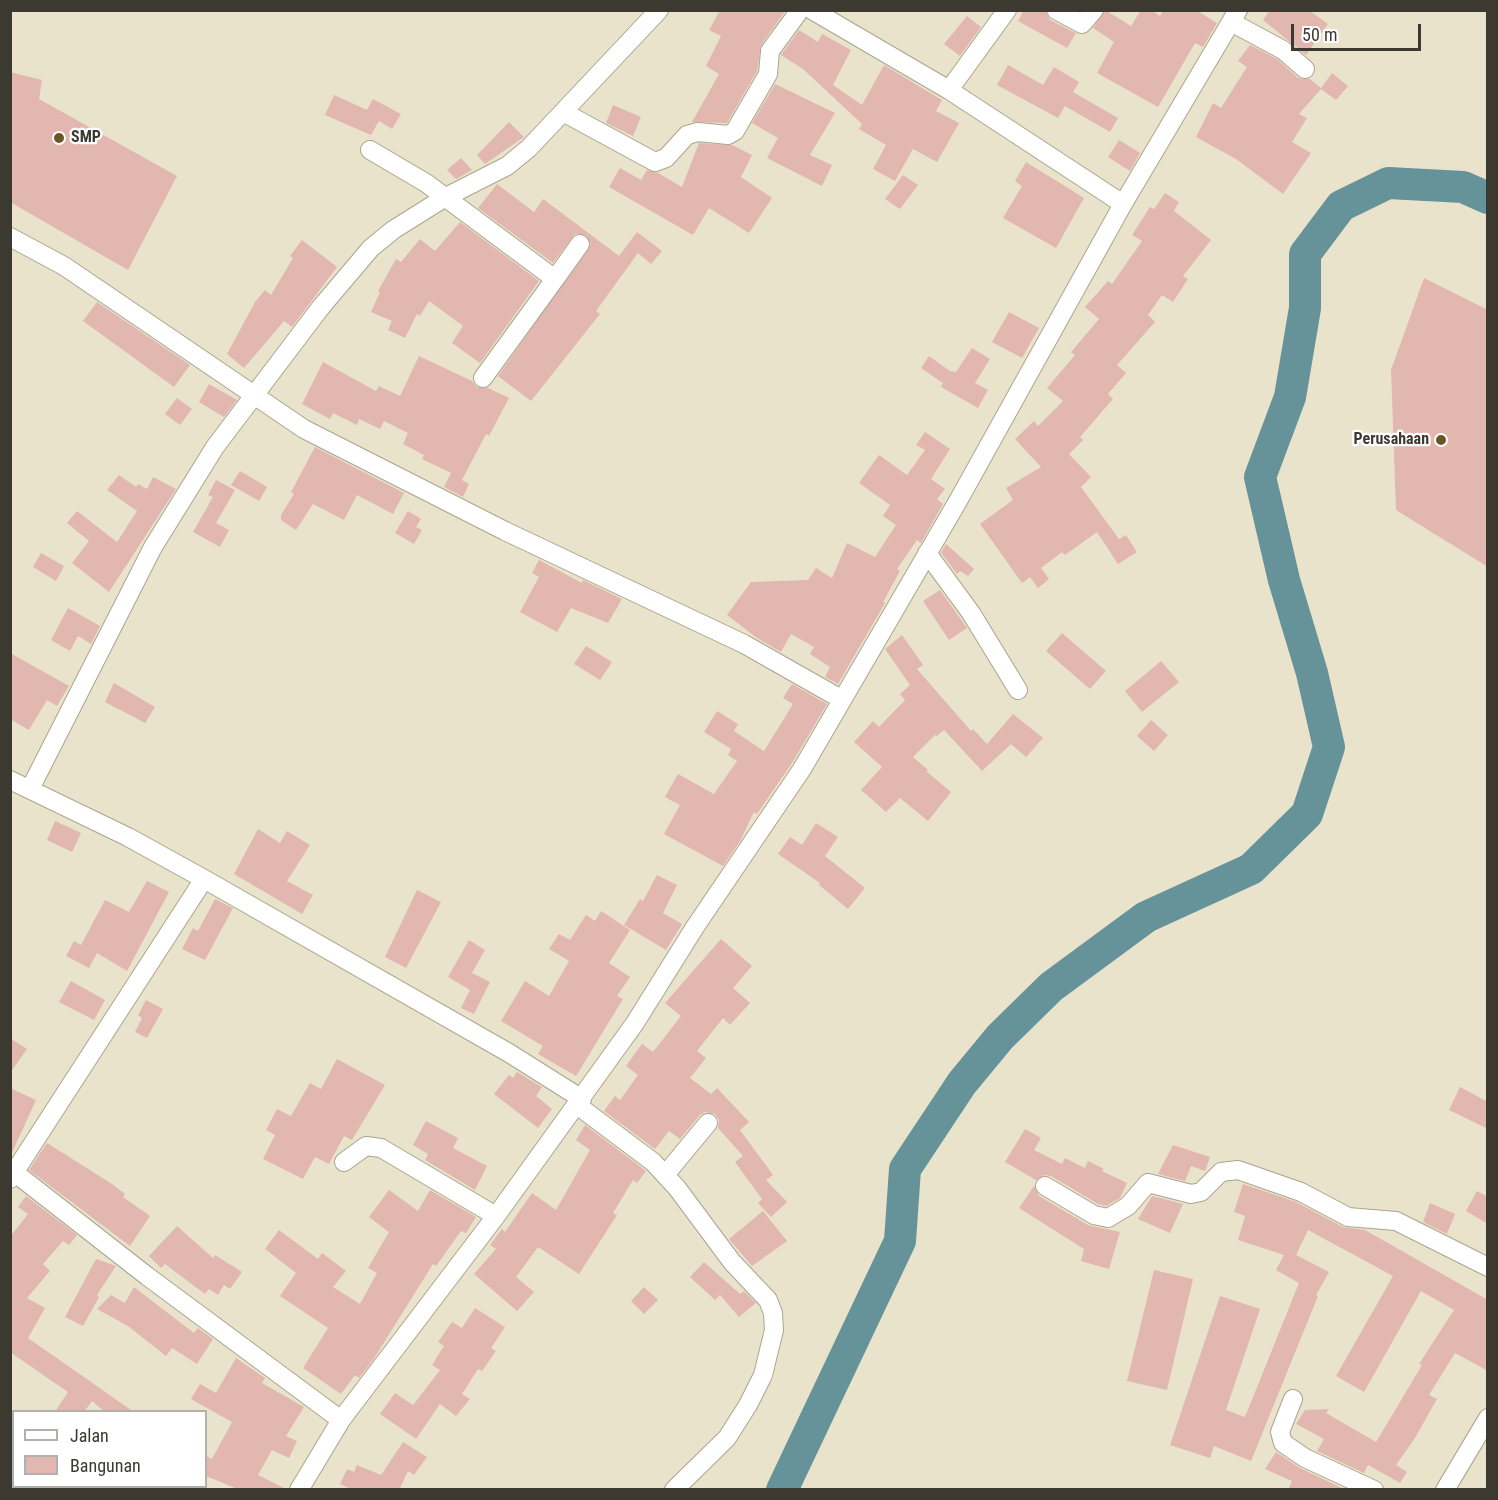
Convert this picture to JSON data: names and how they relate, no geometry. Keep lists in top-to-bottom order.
{
  "places": ["SMP", "Perusahaan"],
  "legend": ["Jalan", "Bangunan"],
  "scale_bar": "50 m"
}
